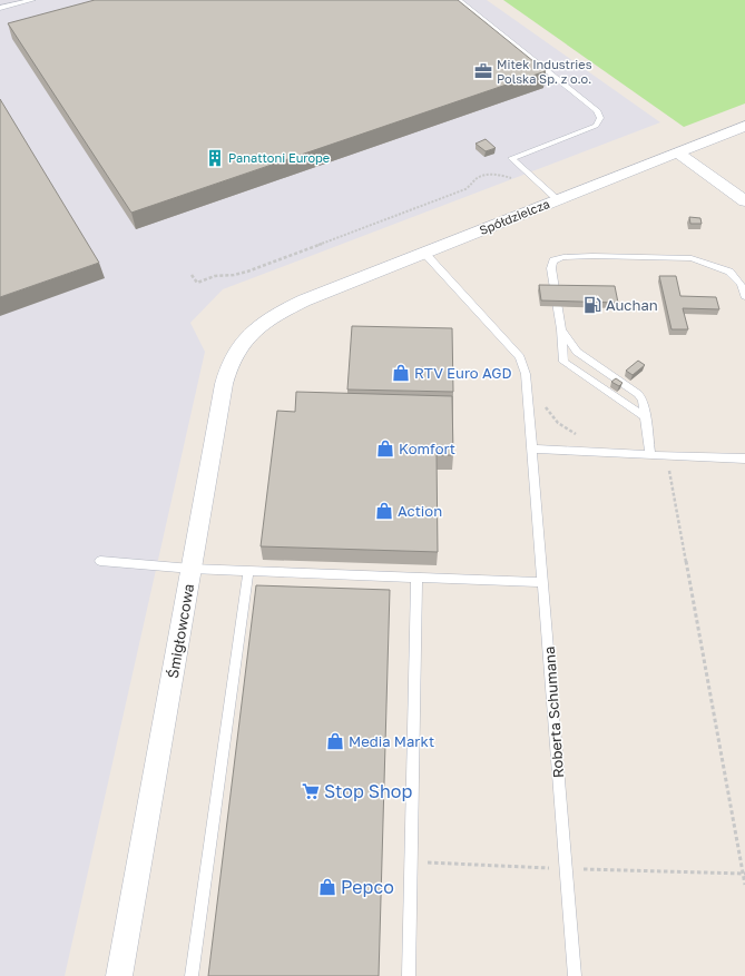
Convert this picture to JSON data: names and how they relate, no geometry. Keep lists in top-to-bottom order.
{
  "streets": {
    "street": ["Spółdzielcza", "Śmigłowcowa"],
    "lane": ["Roberta Schumana"]
  },
  "crossings": [
    ["Spółdzielcza", "Śmigłowcowa"],
    ["Spółdzielcza", "Roberta Schumana"]
  ],
  "places": {
    "office": ["Mitek Industries Polska Sp. z o.o."],
    "building": ["Panattoni Europe"],
    "fuel station": ["Auchan"],
    "shop": [
      "RTV Euro AGD",
      "Komfort",
      "Action",
      "Media Markt",
      "Pepco"
    ],
    "supermarket": ["Stop Shop"]
  }
}
